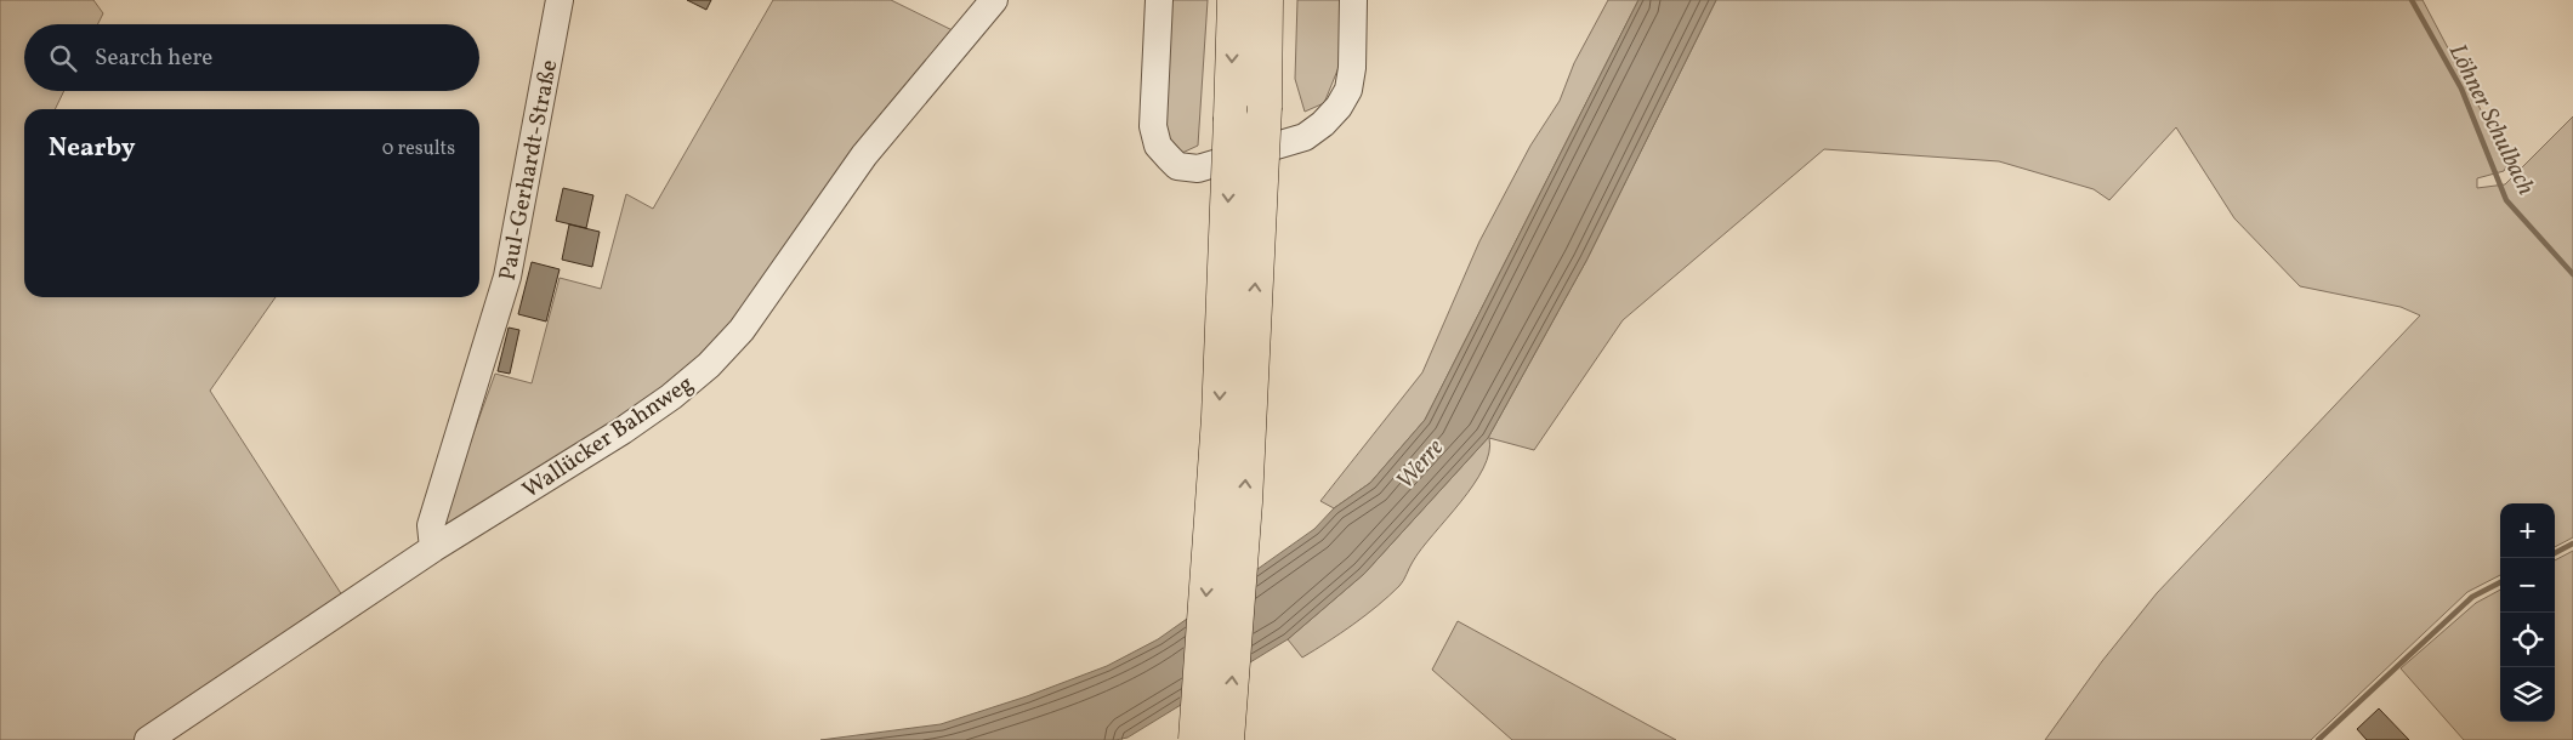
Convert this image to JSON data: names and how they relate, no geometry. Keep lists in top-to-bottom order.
{
  "streets": {
    "street": ["Paul-Gerhardt-Straße", "Wallücker Bahnweg"]
  },
  "crossings": [
    ["Paul-Gerhardt-Straße", "Wallücker Bahnweg"]
  ],
  "water": ["Löhner Schulbach", "Werre"],
  "page": {
    "search": "Search here",
    "heading": ["Nearby", "0 results"],
    "map_buttons": ["+", "−"]
  }
}
